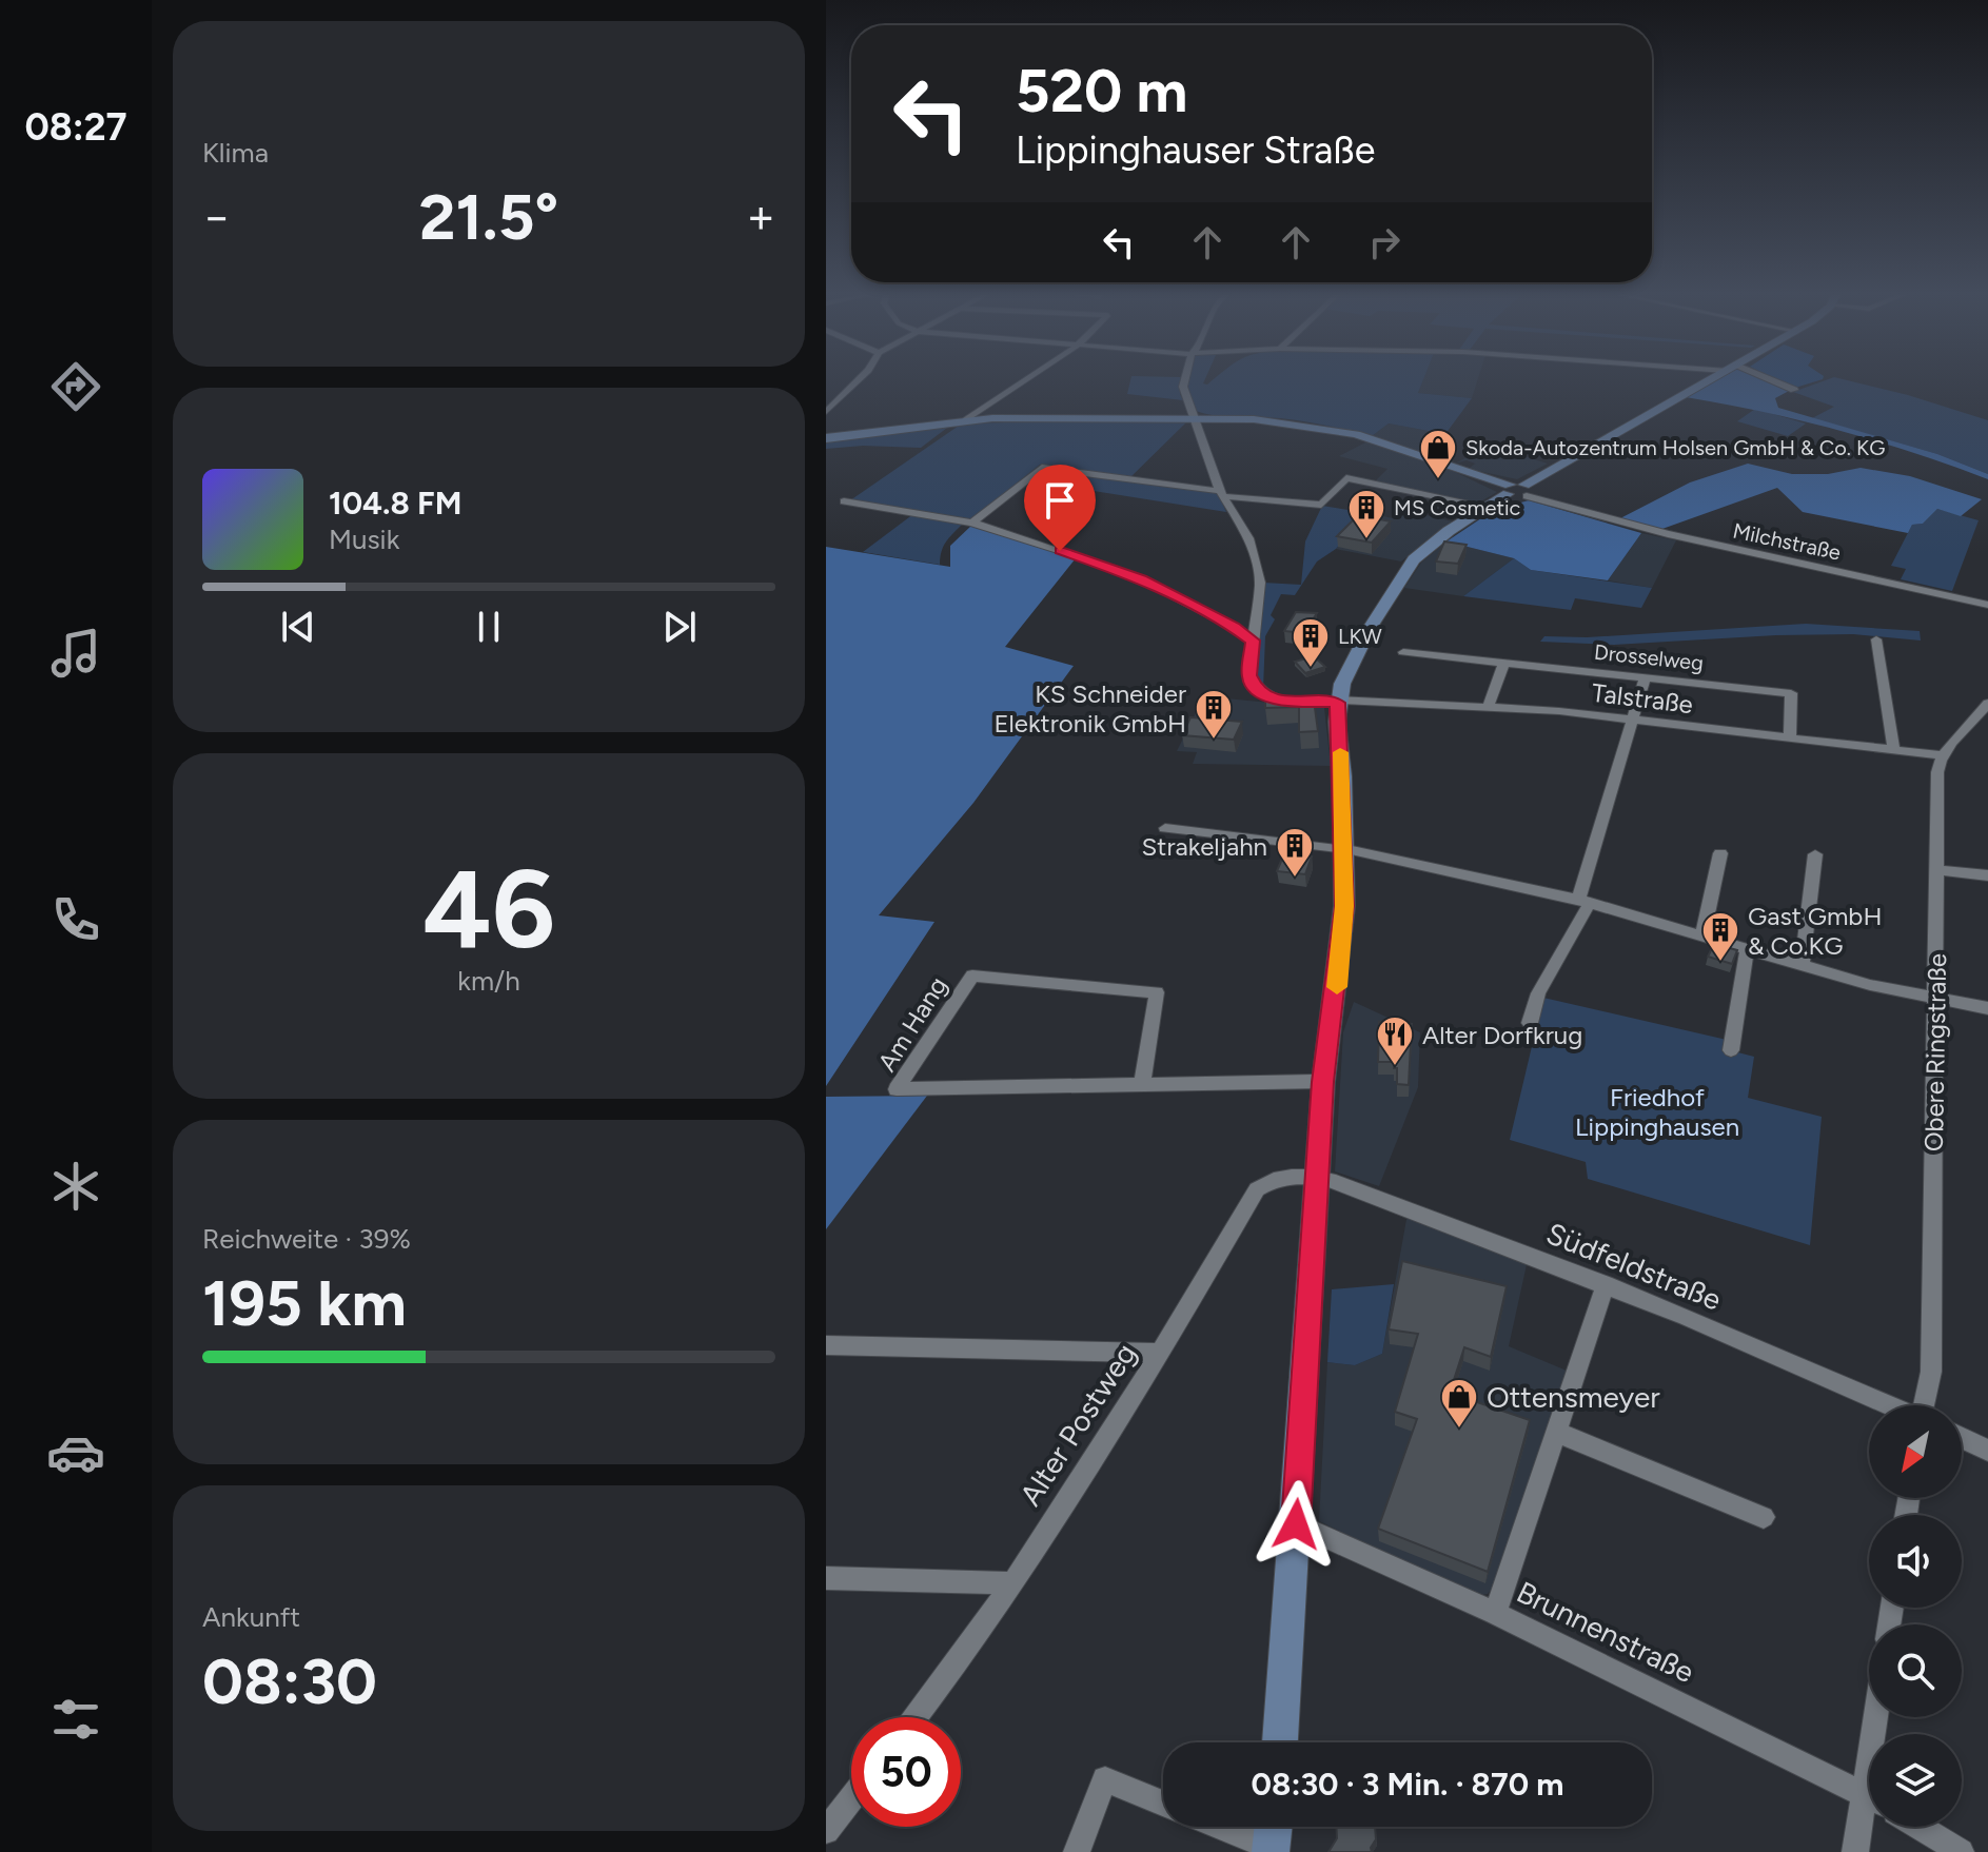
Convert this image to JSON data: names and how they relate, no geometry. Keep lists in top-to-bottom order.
{
  "streets": {
    "street": [
      "Milchstraße",
      "Drosselweg",
      "Talstraße",
      "Am Hang",
      "Obere Ringstraße",
      "Südfeldstraße",
      "Alter Postweg",
      "Brunnenstraße"
    ]
  },
  "crossings": [
    ["Drosselweg", "Talstraße"],
    ["Talstraße", "Obere Ringstraße"],
    ["Südfeldstraße", "Alter Postweg"]
  ],
  "parks": ["Friedhof Lippinghausen"],
  "places": {
    "shop": ["Skoda-Autozentrum Holsen GmbH & Co. KG", "Ottensmeyer"],
    "building": [
      "MS Cosmetic",
      "LKW",
      "KS Schneider Elektronik GmbH",
      "Strakeljahn",
      "Gast GmbH & Co.KG"
    ],
    "restaurant": ["Alter Dorfkrug"]
  },
  "north": "bottom left",
  "page": {
    "tabs": "08:27",
    "tile": [
      "Klima",
      ["46", "km/h"],
      ["Reichweite · 39%", "195 km"],
      ["Ankunft", "08:30"]
    ],
    "turn": ["520 m", "Lippinghauser Straße"],
    "heat": ["−", "21.5°", "+"],
    "song": ["104.8 FM", "Musik"],
    "limit": "50",
    "trip": "08:30 · 3 Min. · 870 m"
  }
}
